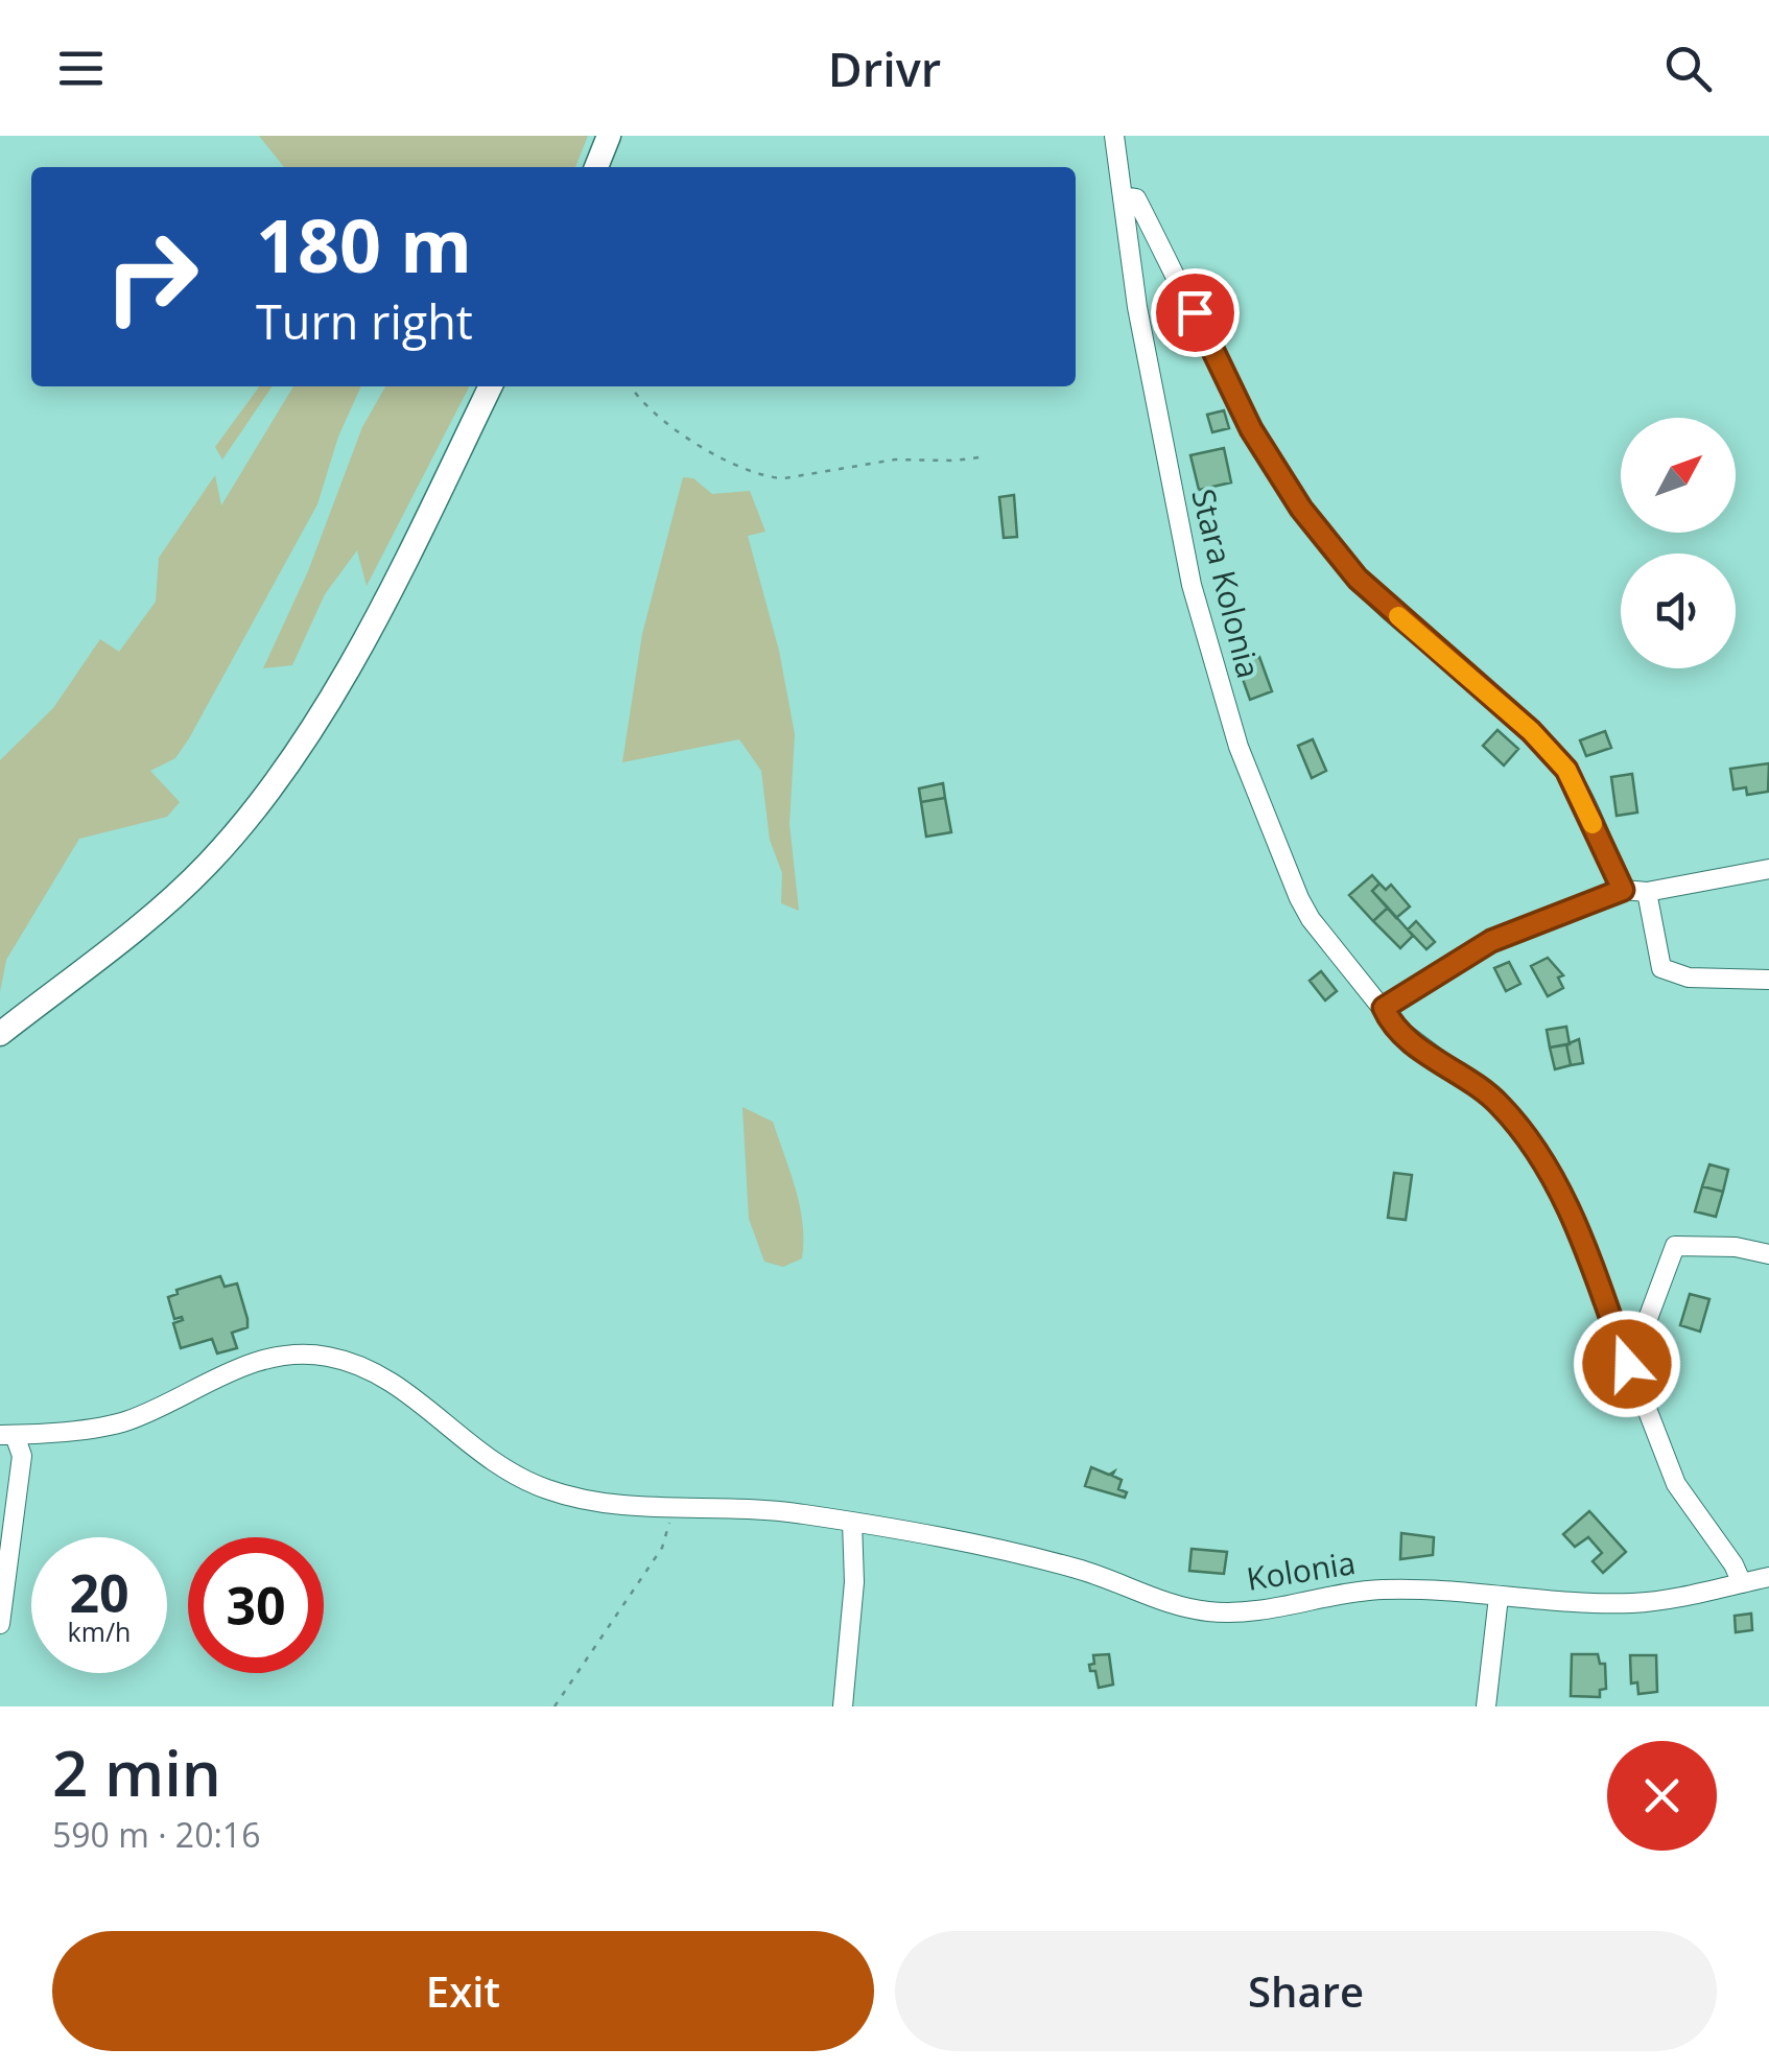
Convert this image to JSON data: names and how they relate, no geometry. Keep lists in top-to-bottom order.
{
  "streets": {
    "street": ["Stara Kolonia", "Kolonia"]
  },
  "crossings": [
    ["Stara Kolonia", "Kolonia"]
  ],
  "north": "top right",
  "page": {
    "header": "Drivr",
    "turn": ["180 m", "Turn right"],
    "speed": "20 km/h",
    "limit": "30",
    "heading": ["2 min", "590 m · 20:16"],
    "buttons": ["Exit", "Share"]
  }
}
